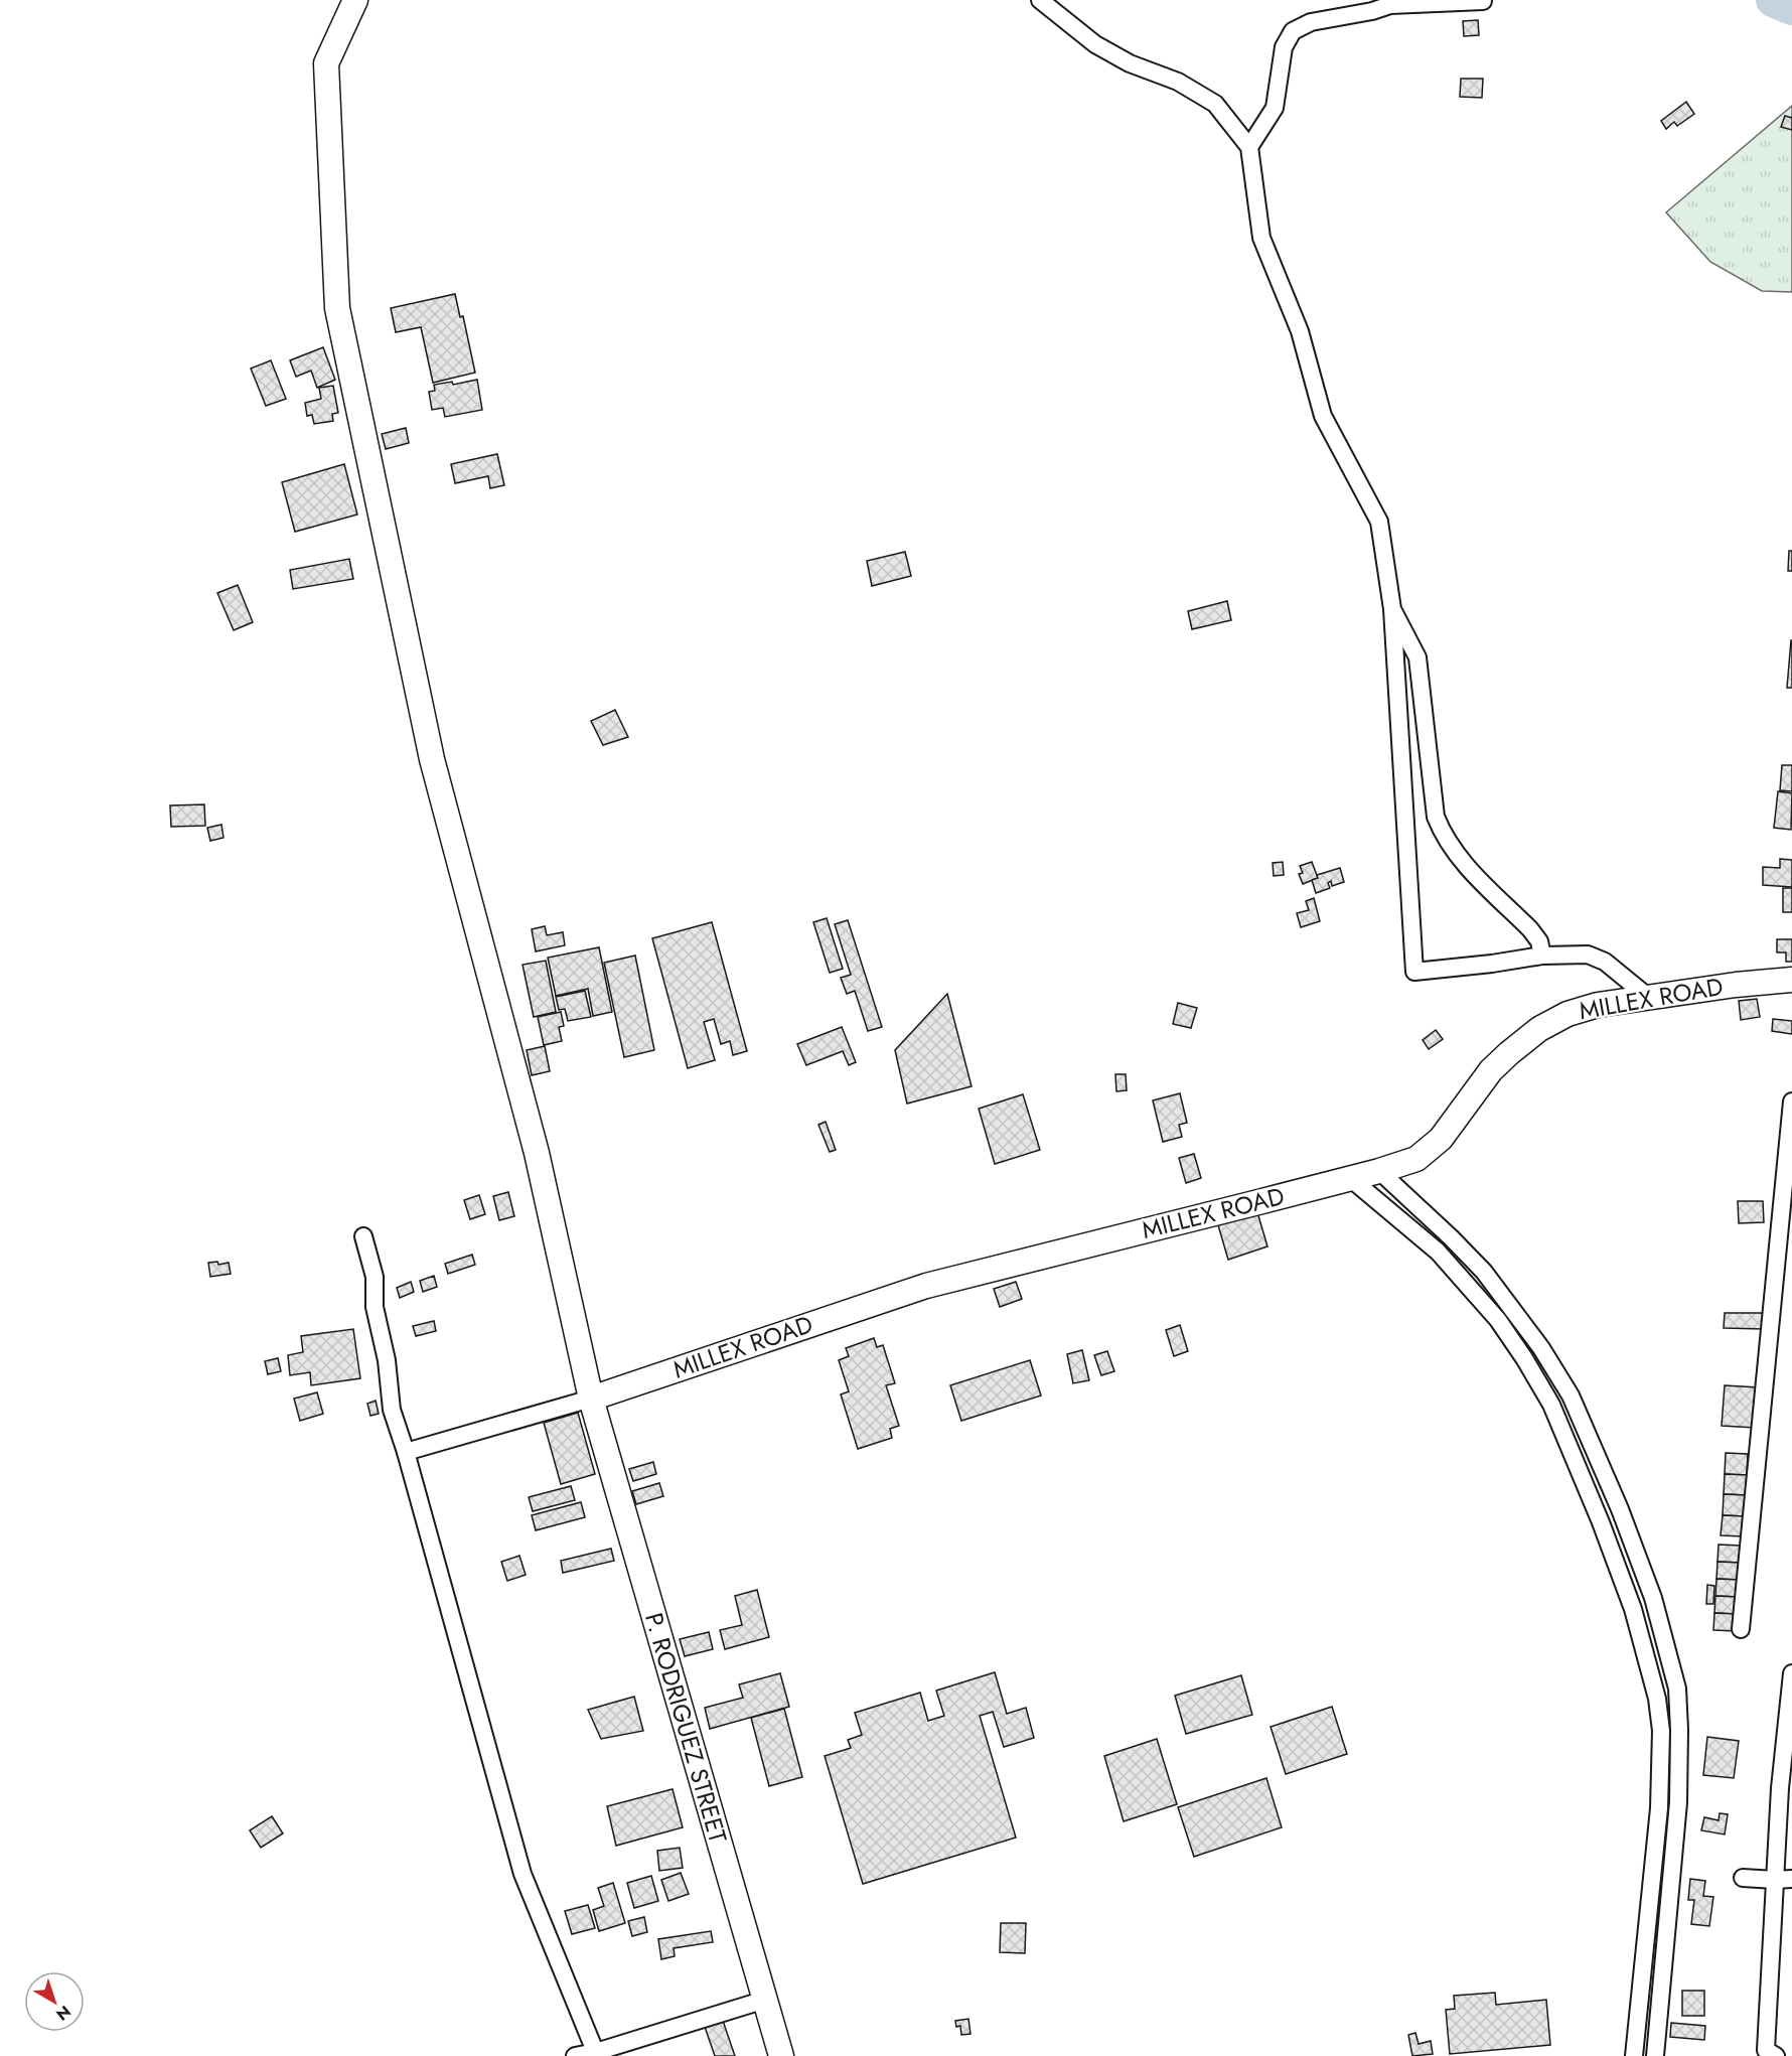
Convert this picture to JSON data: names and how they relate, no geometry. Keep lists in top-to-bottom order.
{
  "streets": {
    "street": ["MILLEX ROAD", "P. RODRIGUEZ STREET"]
  },
  "crossings": [
    ["MILLEX ROAD", "P. RODRIGUEZ STREET"]
  ],
  "north": "bottom right"
}
